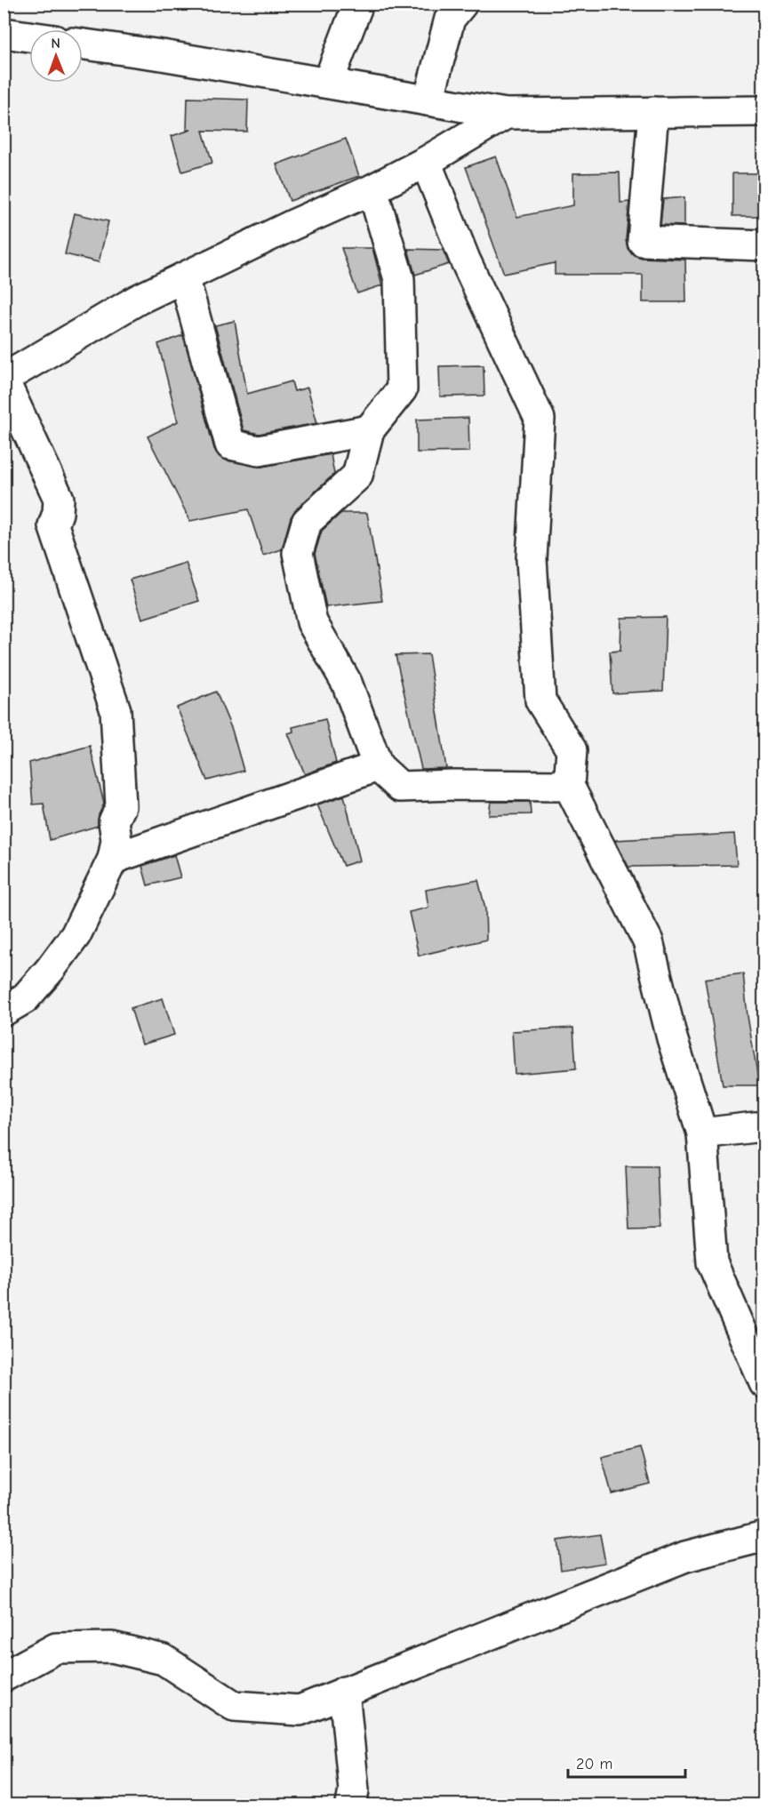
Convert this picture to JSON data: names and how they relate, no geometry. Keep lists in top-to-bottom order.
{
  "scale_bar": "20 m",
  "north": "top"
}
